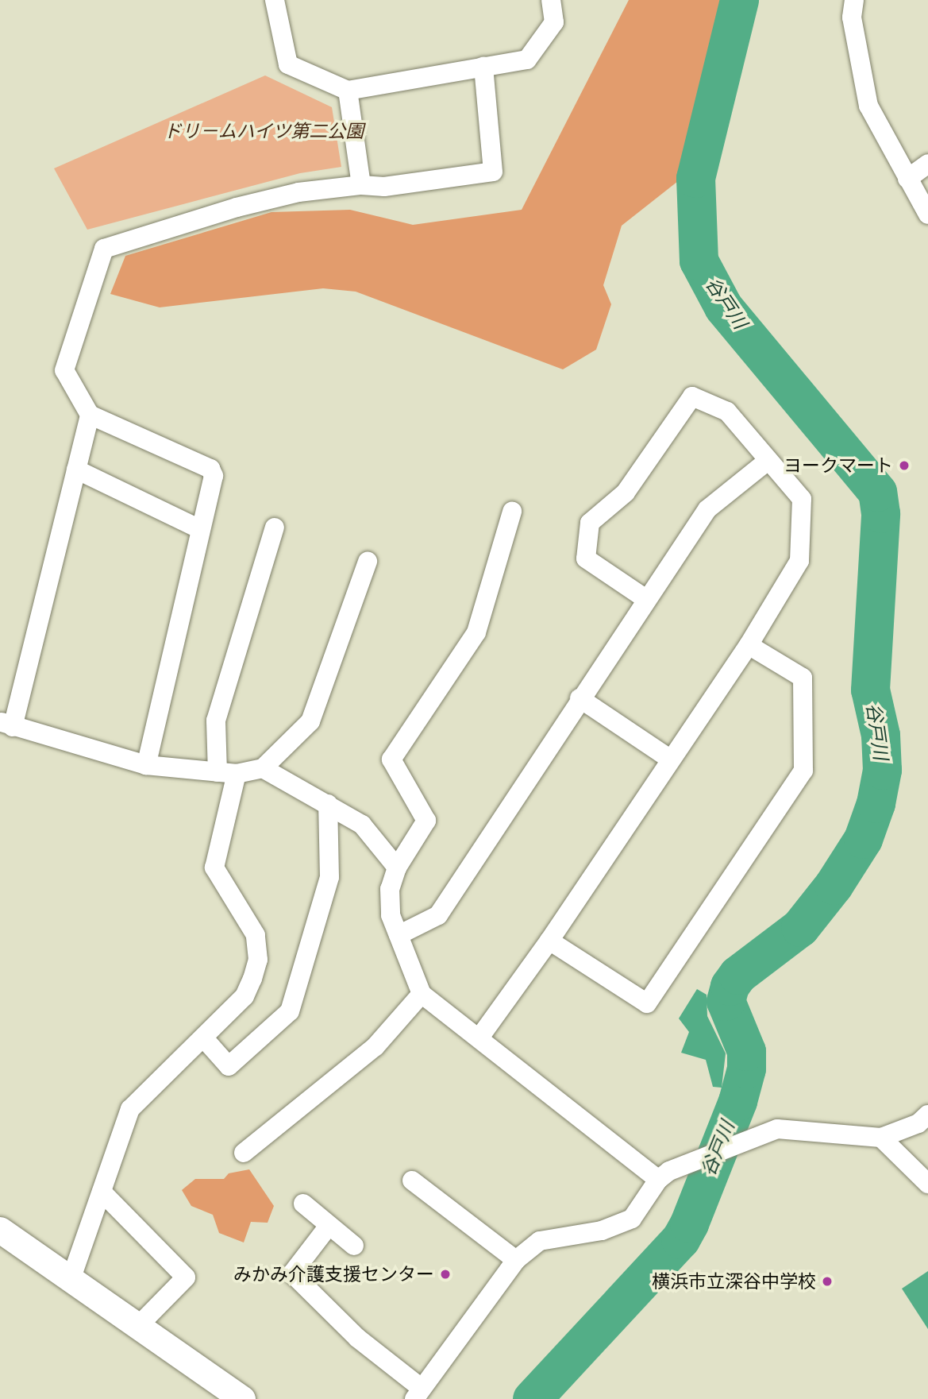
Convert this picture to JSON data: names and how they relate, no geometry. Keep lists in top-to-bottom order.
{
  "water": ["谷戸川"],
  "parks": ["ドリ－ムハイツ第二公園"],
  "places": ["ヨークマート", "みかみ介護支援センター", "横浜市立深谷中学校"]
}
